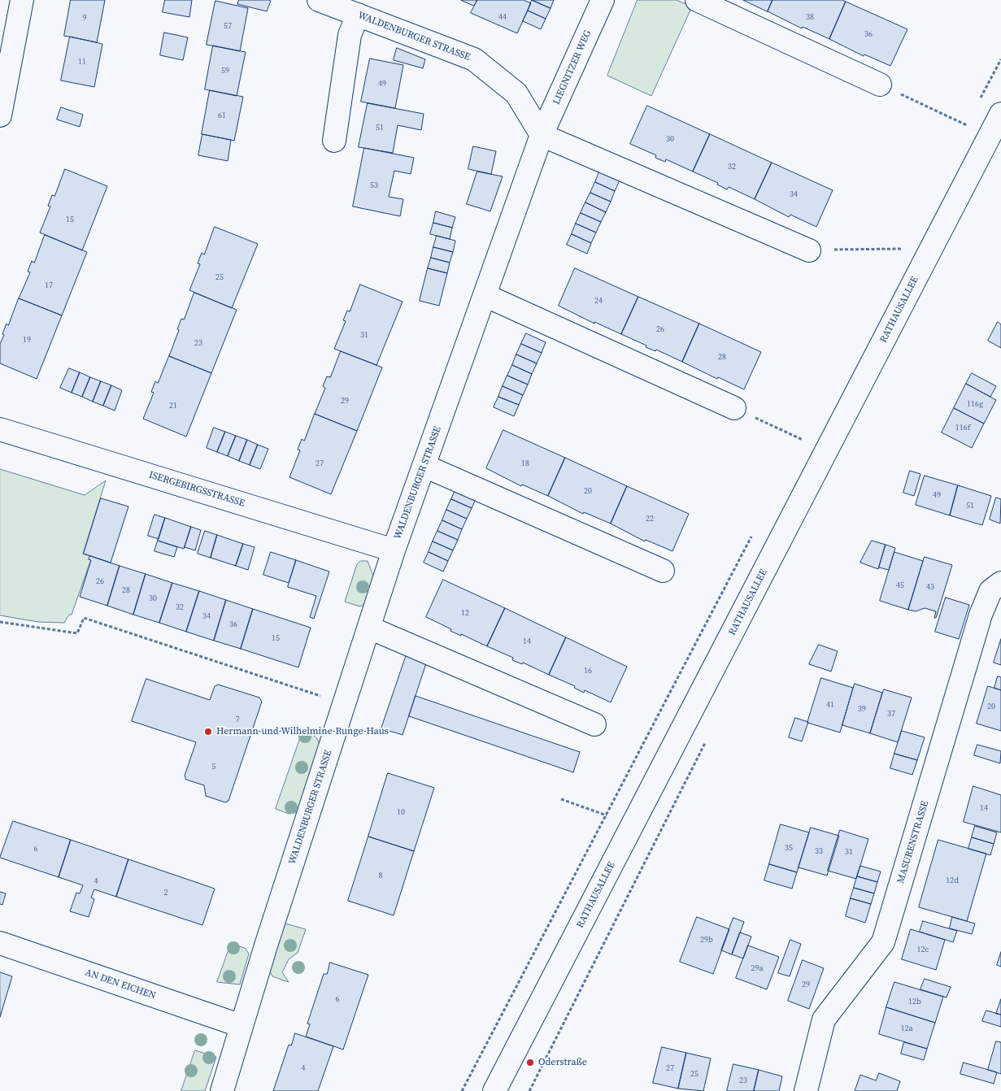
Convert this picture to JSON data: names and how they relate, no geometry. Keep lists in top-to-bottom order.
{
  "streets": {
    "street": [
      "WALDENBURGER STRASSE",
      "LIEGNITZER WEG",
      "RATHAUSALLEE",
      "ISERGEBIRGSSTRASSE",
      "MASURENSTRASSE",
      "AN DEN EICHEN"
    ]
  },
  "crossings": [
    ["WALDENBURGER STRASSE", "LIEGNITZER WEG"],
    ["WALDENBURGER STRASSE", "ISERGEBIRGSSTRASSE"],
    ["WALDENBURGER STRASSE", "AN DEN EICHEN"]
  ],
  "places": ["Hermann-und-Wilhelmine-Runge-Haus", "Oderstraße"],
  "house_numbers": [
    "44",
    "38",
    "9",
    "57",
    "36",
    "11",
    "59",
    "49",
    "61",
    "51",
    "30",
    "32",
    "53",
    "34",
    "15",
    "25",
    "17",
    "24",
    "26",
    "31",
    "19",
    "23",
    "28",
    "29",
    "116g",
    "21",
    "116f",
    "27",
    "18",
    "20",
    "49",
    "51",
    "22",
    "26",
    "45",
    "43",
    "28",
    "30",
    "32",
    "12",
    "34",
    "36",
    "15",
    "14",
    "16",
    "41",
    "20",
    "39",
    "37",
    "7",
    "5",
    "14",
    "10",
    "35",
    "6",
    "33",
    "31",
    "8",
    "12d",
    "4",
    "2",
    "29b",
    "12c",
    "29a",
    "29",
    "6",
    "12b",
    "12a",
    "4",
    "27",
    "25",
    "23"
  ]
}
